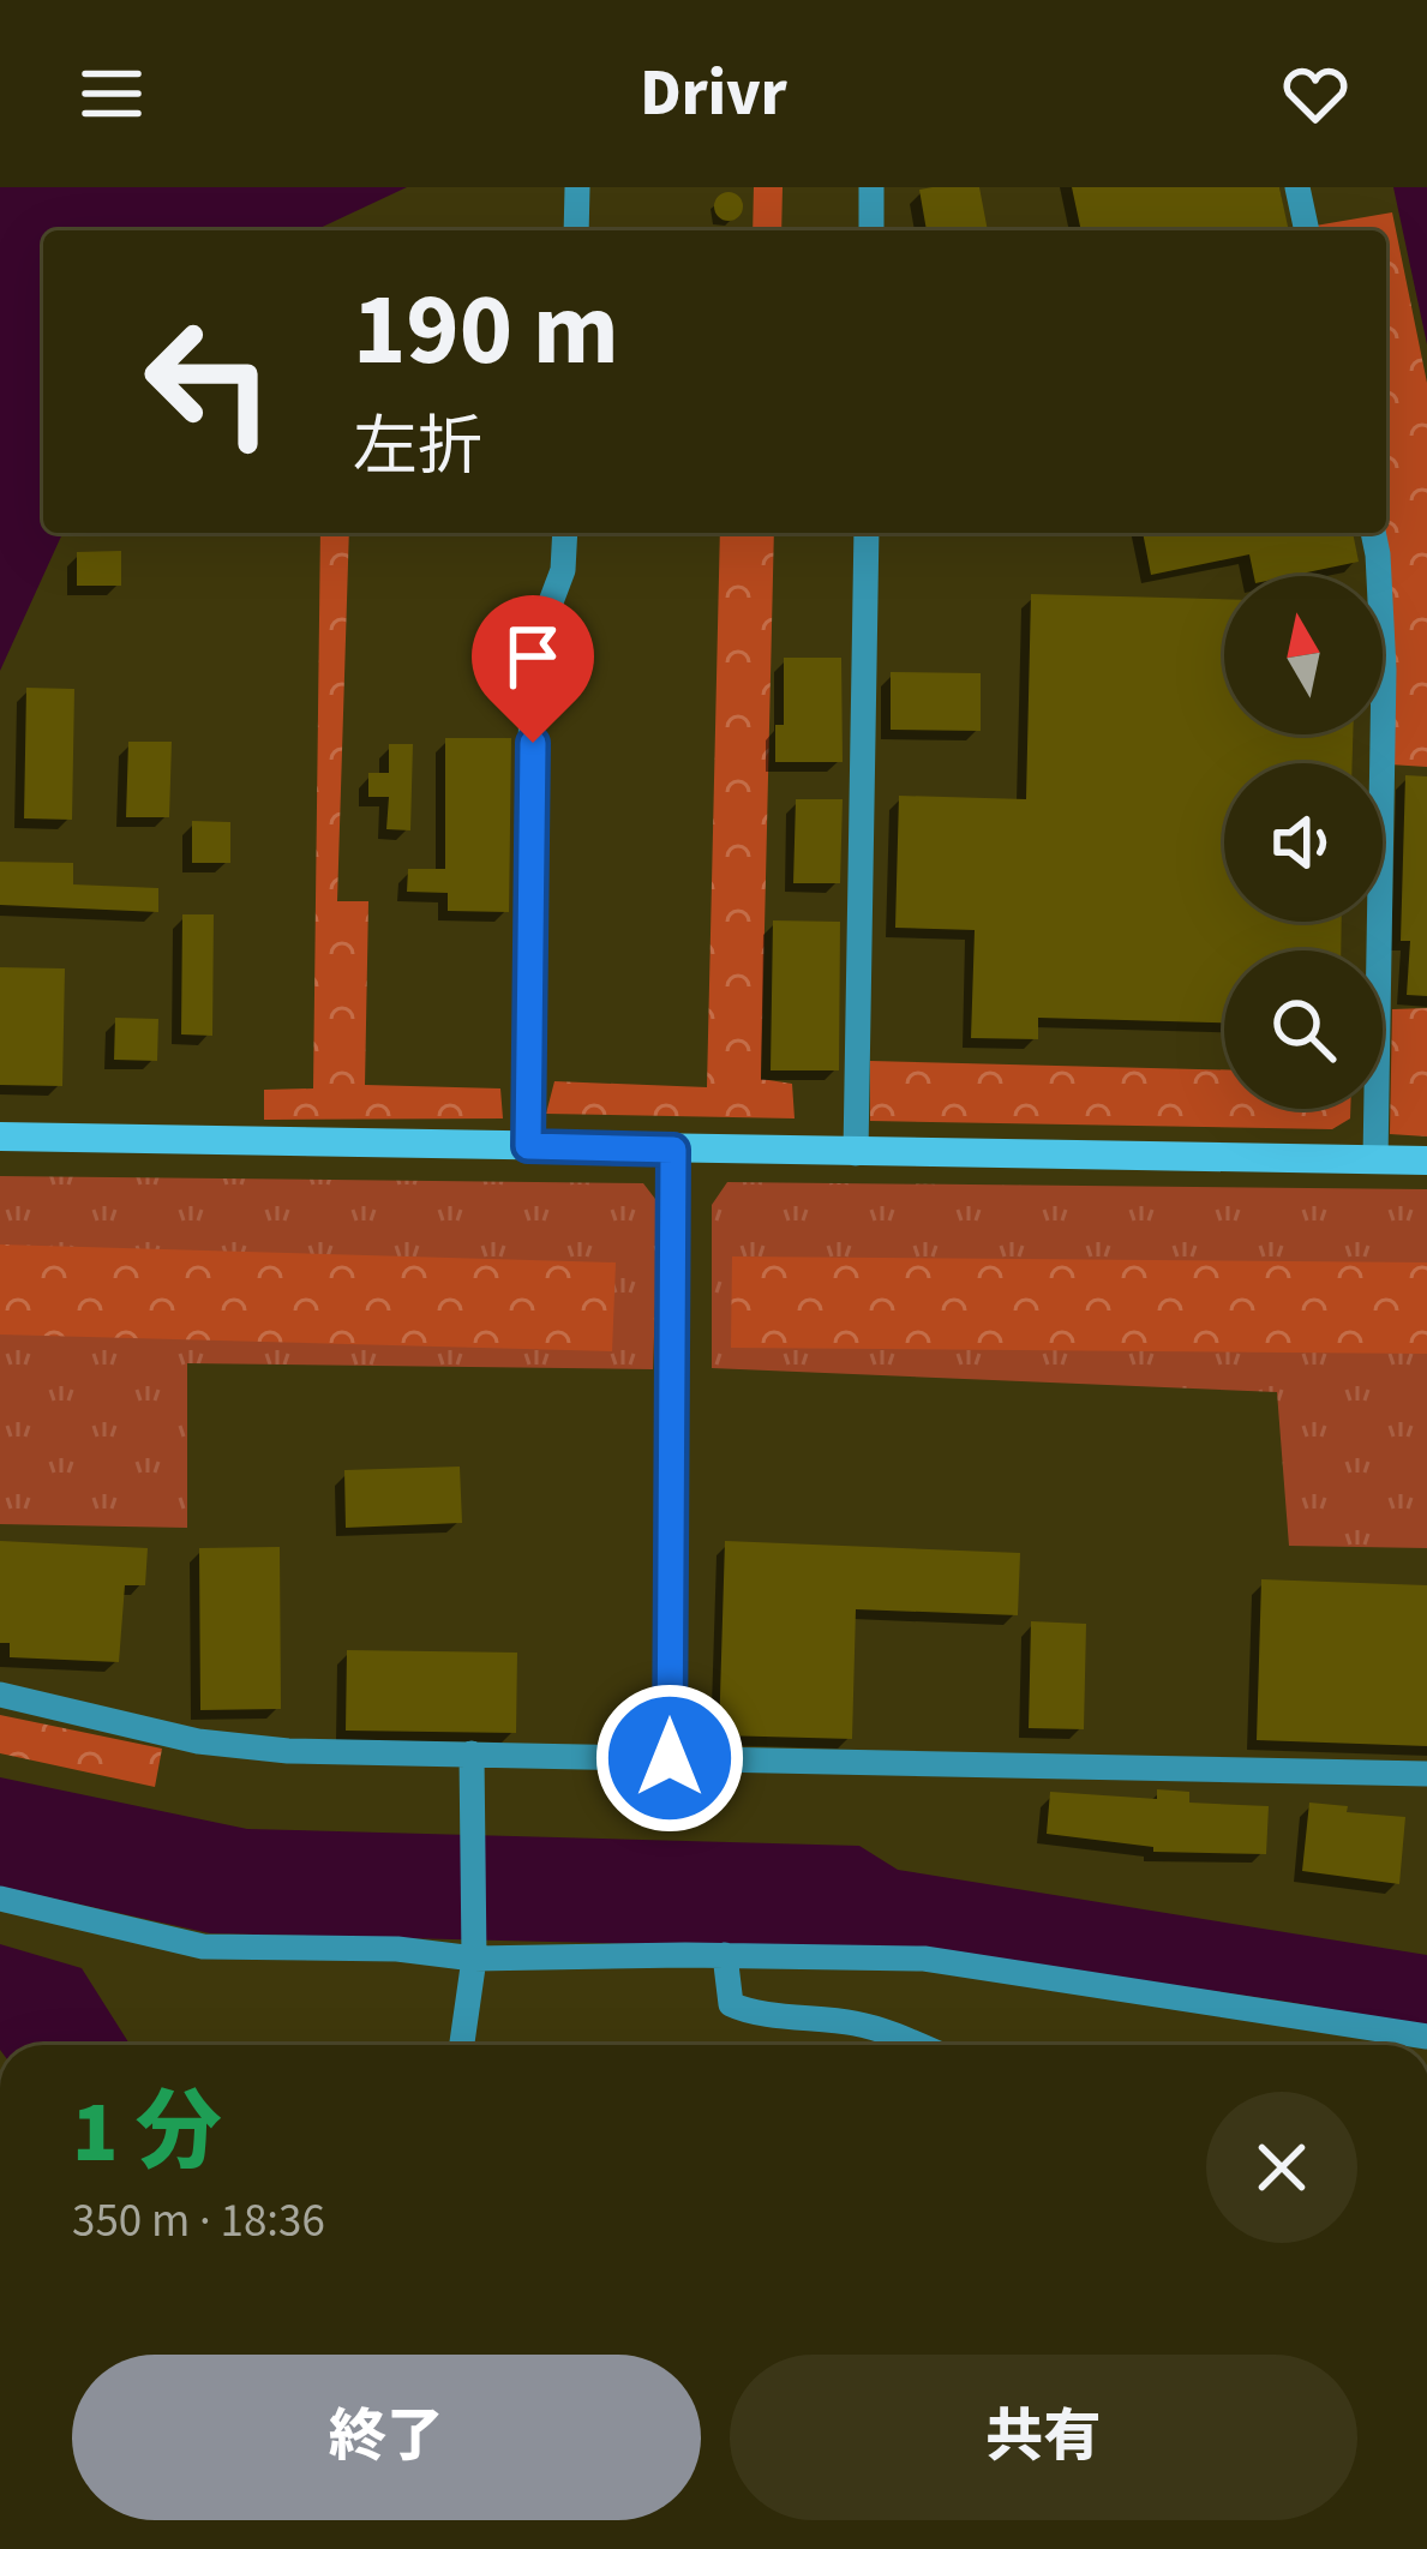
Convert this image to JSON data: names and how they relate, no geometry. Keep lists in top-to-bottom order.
{
  "north": "top",
  "page": {
    "header": "Drivr",
    "turn": ["190 m", "左折"],
    "heading": ["1 分", "350 m · 18:36"],
    "buttons": ["終了", "共有"]
  }
}
